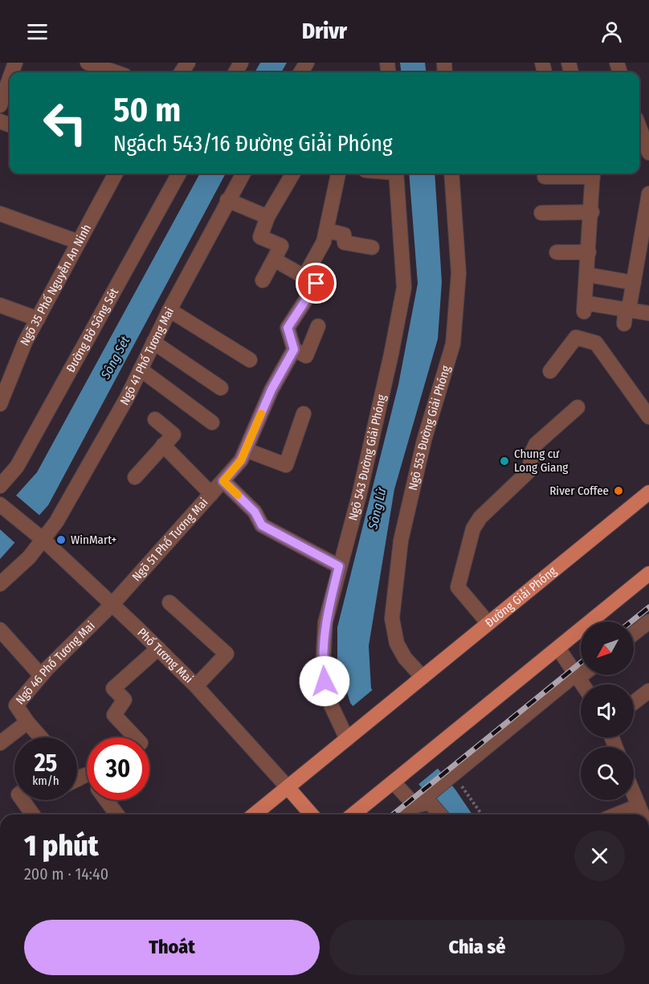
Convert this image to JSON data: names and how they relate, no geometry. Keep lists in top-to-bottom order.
{
  "streets": {
    "main road": ["Đường Giải Phóng"],
    "street": [
      "Ngõ 35 Phố Nguyễn An Ninh",
      "Đường Bờ Sông Sét",
      "Ngõ 41 Phố Tương Mai",
      "Ngõ 553 Đường Giải Phóng",
      "Ngõ 543 Đường Giải Phóng",
      "Ngõ 51 Phố Tương Mai",
      "Phố Tương Mai",
      "Ngõ 46 Phố Tương Mai"
    ]
  },
  "crossings": [
    ["Ngõ 41 Phố Tương Mai", "Phố Tương Mai"],
    ["Ngõ 553 Đường Giải Phóng", "Đường Giải Phóng"],
    ["Ngõ 543 Đường Giải Phóng", "Đường Giải Phóng"],
    ["Ngõ 51 Phố Tương Mai", "Phố Tương Mai"],
    ["Ngõ 51 Phố Tương Mai", "Ngõ 46 Phố Tương Mai"],
    ["Phố Tương Mai", "Ngõ 46 Phố Tương Mai"]
  ],
  "water": ["Sông Sét", "Sông Lừ"],
  "places": ["Chung cư Long Giang", "River Coffee", "WinMart+"],
  "north": "bottom left",
  "page": {
    "header": "Drivr",
    "turn": ["50 m", "Ngách 543/16 Đường Giải Phóng"],
    "speed": "25 km/h",
    "limit": "30",
    "heading": ["1 phút", "200 m · 14:40"],
    "buttons": ["Thoát", "Chia sẻ"]
  }
}
